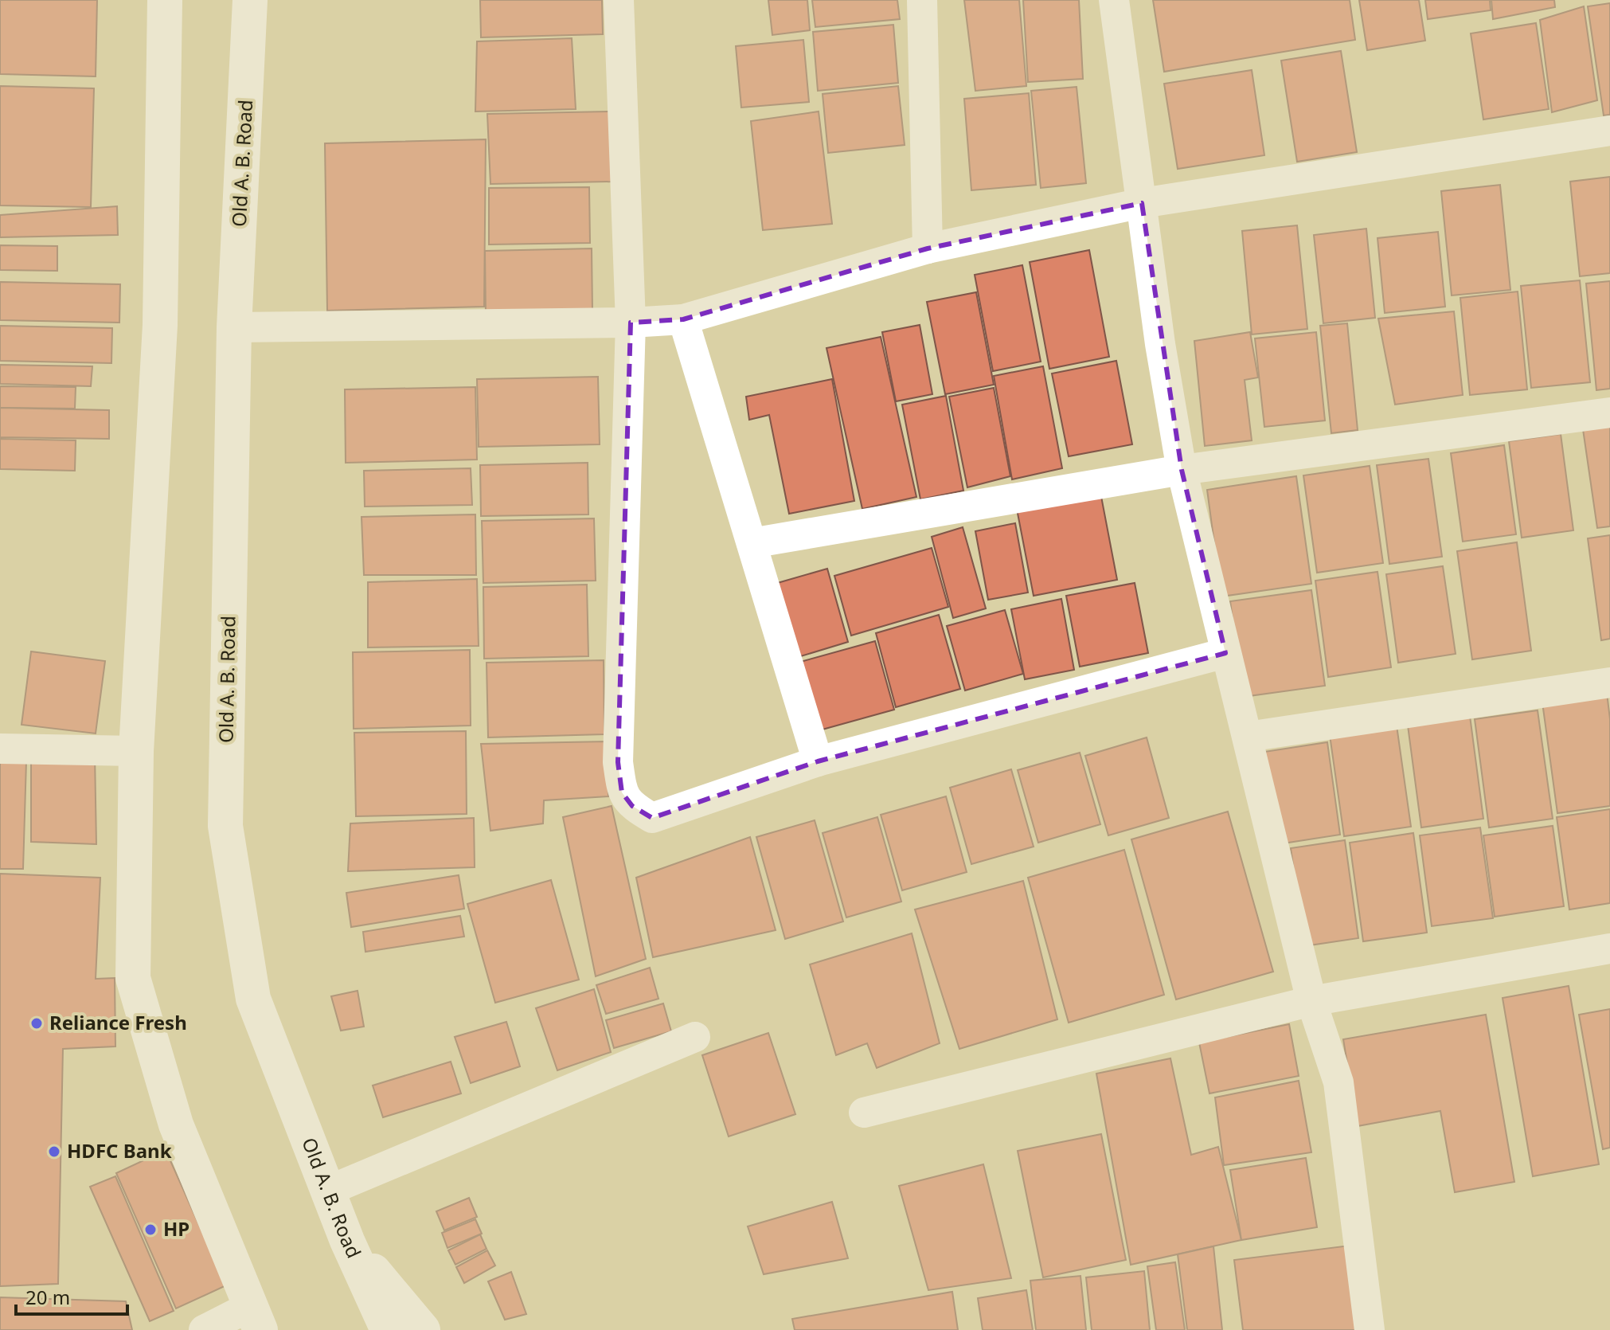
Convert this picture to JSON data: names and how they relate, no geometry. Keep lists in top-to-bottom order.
{
  "streets": {
    "main road": ["Old A. B. Road"]
  },
  "places": ["Reliance Fresh", "HDFC Bank", "HP"],
  "scale_bar": "20 m"
}
